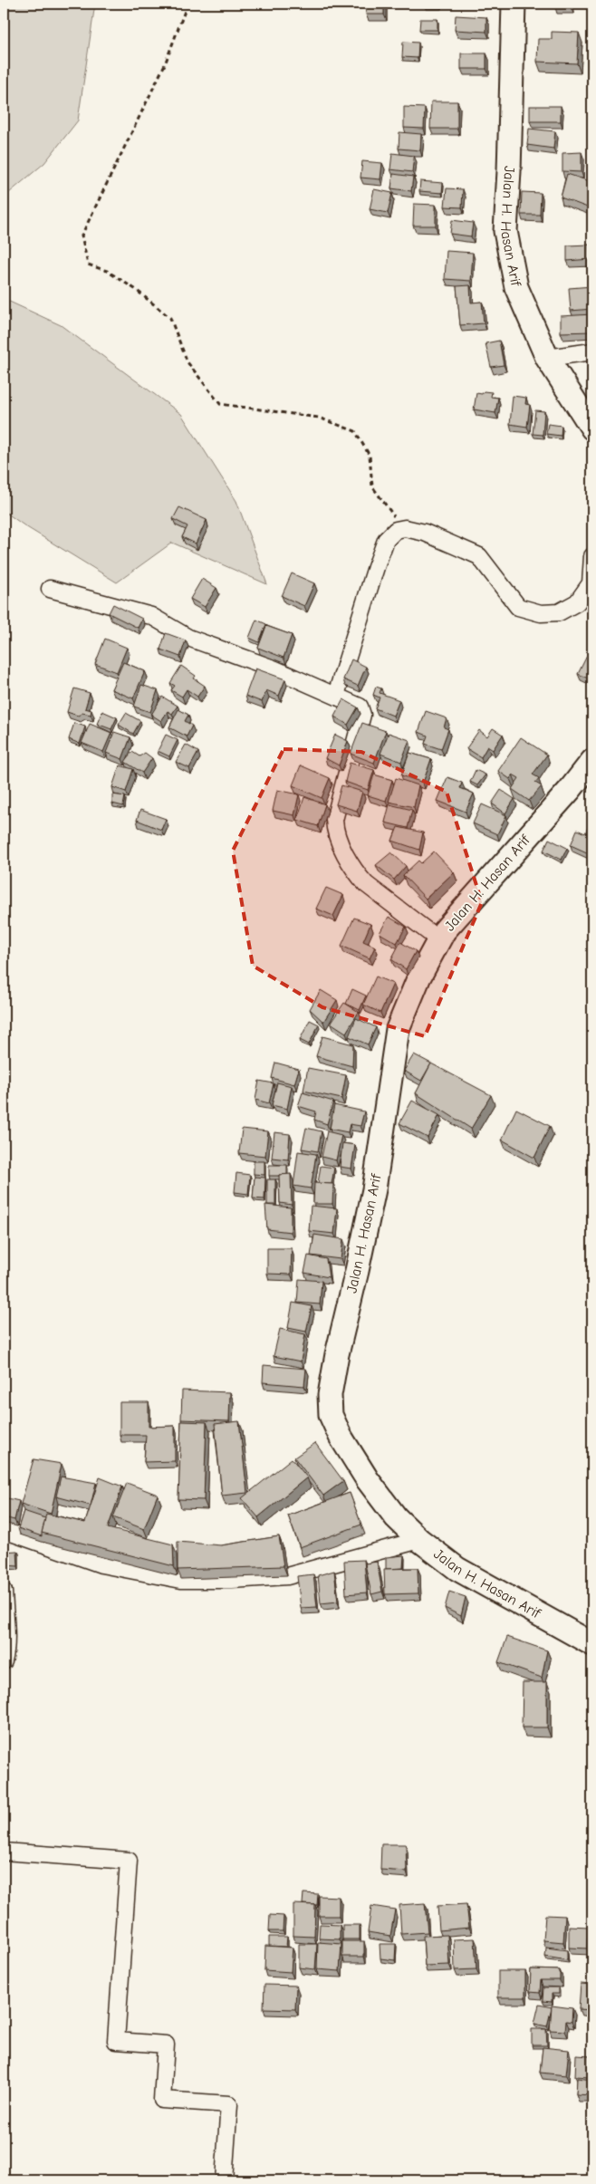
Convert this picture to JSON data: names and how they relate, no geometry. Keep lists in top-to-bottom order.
{
  "streets": {
    "main road": ["Jalan H. Hasan Arif"]
  }
}
